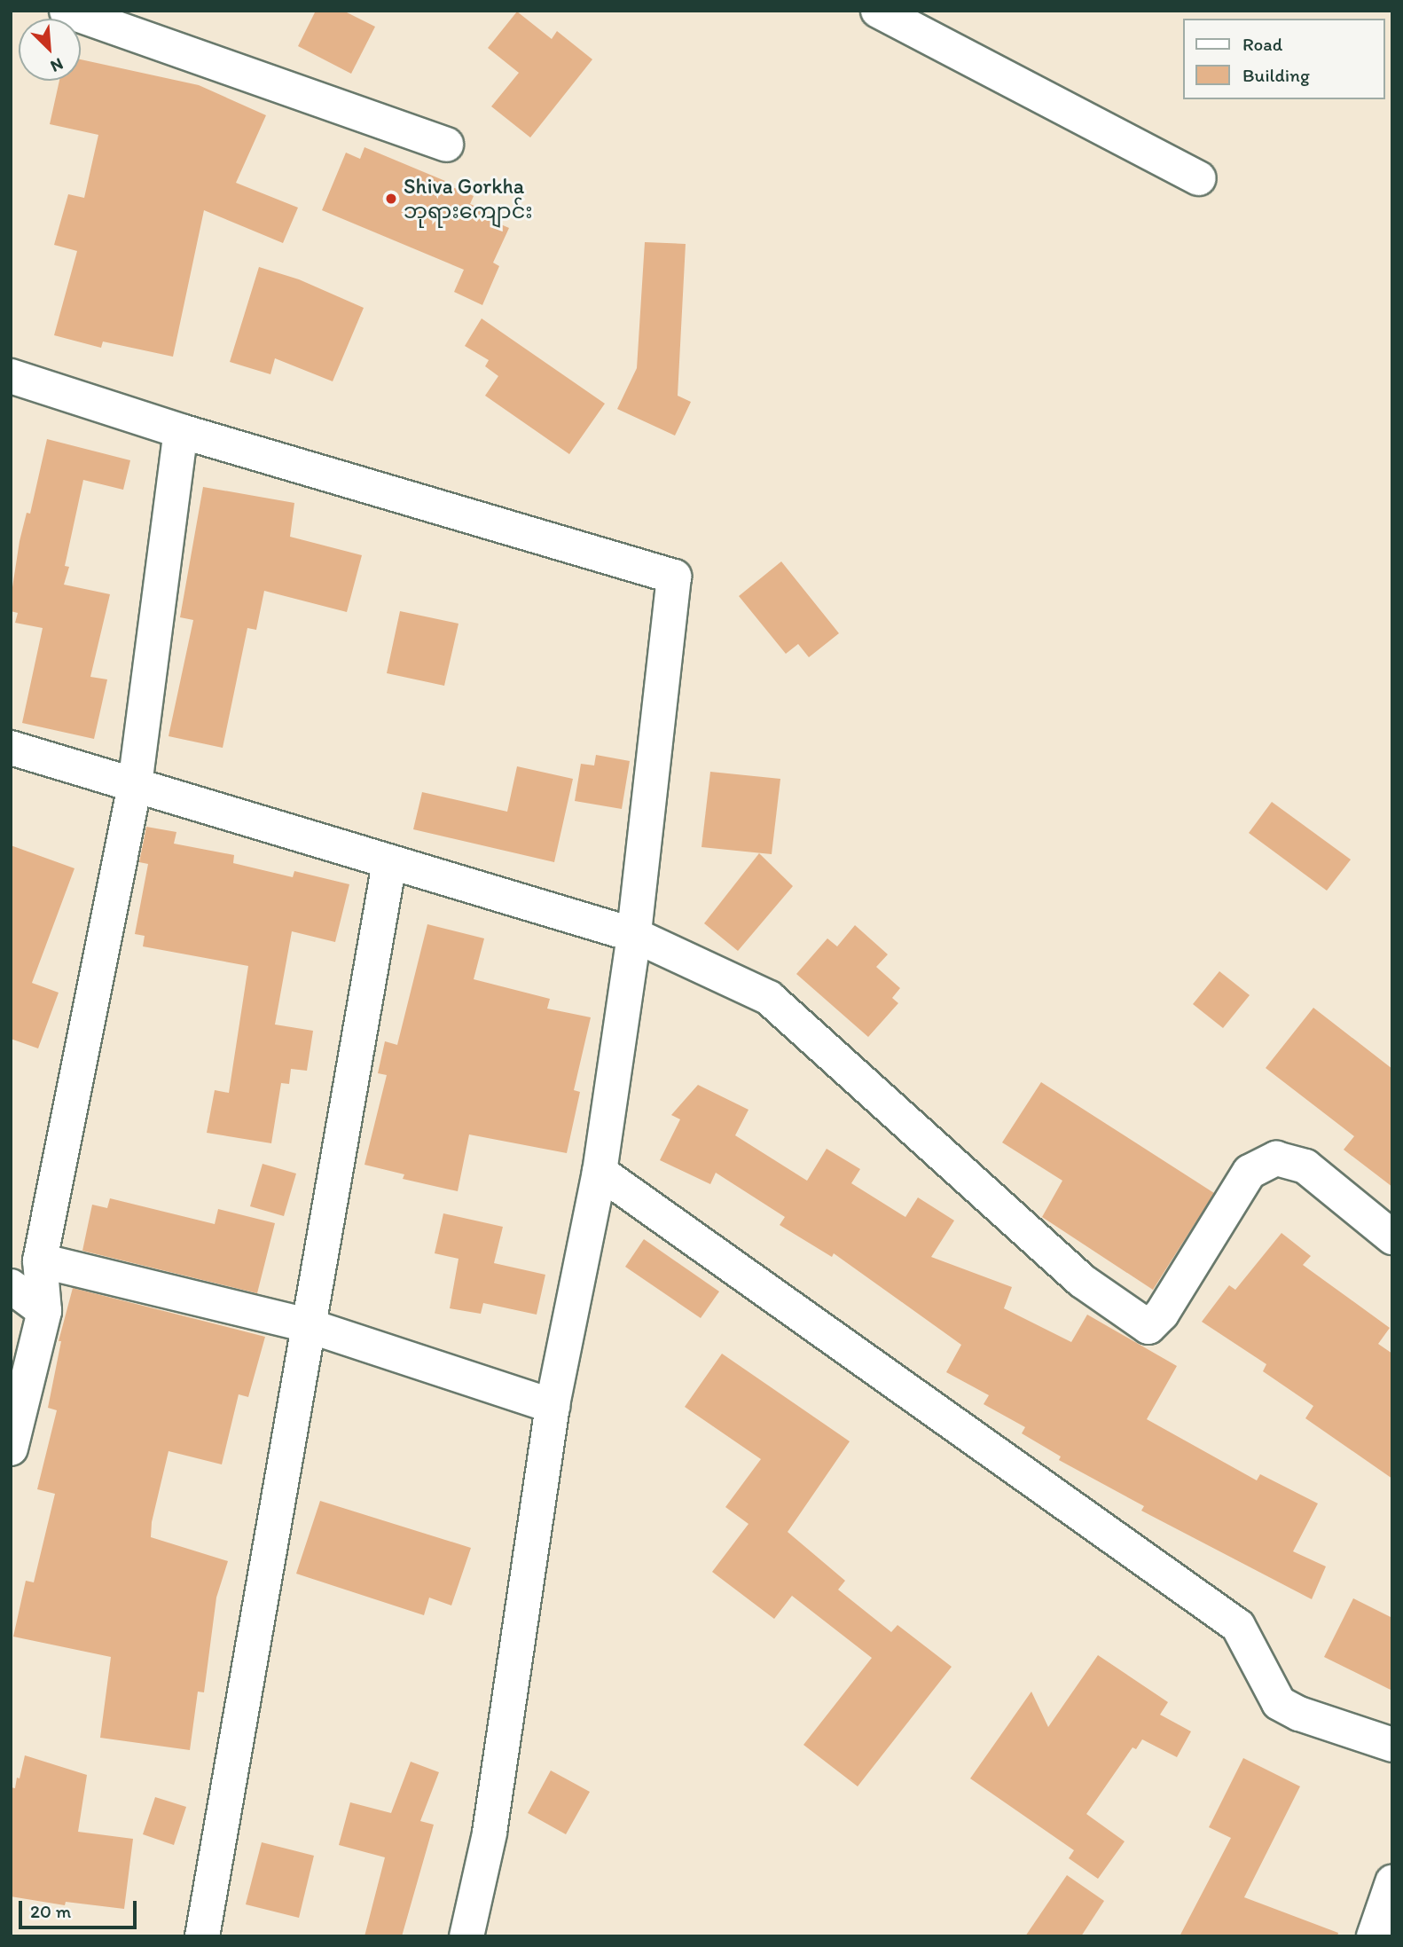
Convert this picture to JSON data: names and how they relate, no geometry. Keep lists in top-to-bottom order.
{
  "places": ["Shiva Gorkha ဘုရားကျောင်း"],
  "legend": ["Road", "Building"],
  "scale_bar": "20 m",
  "north": "bottom right"
}
